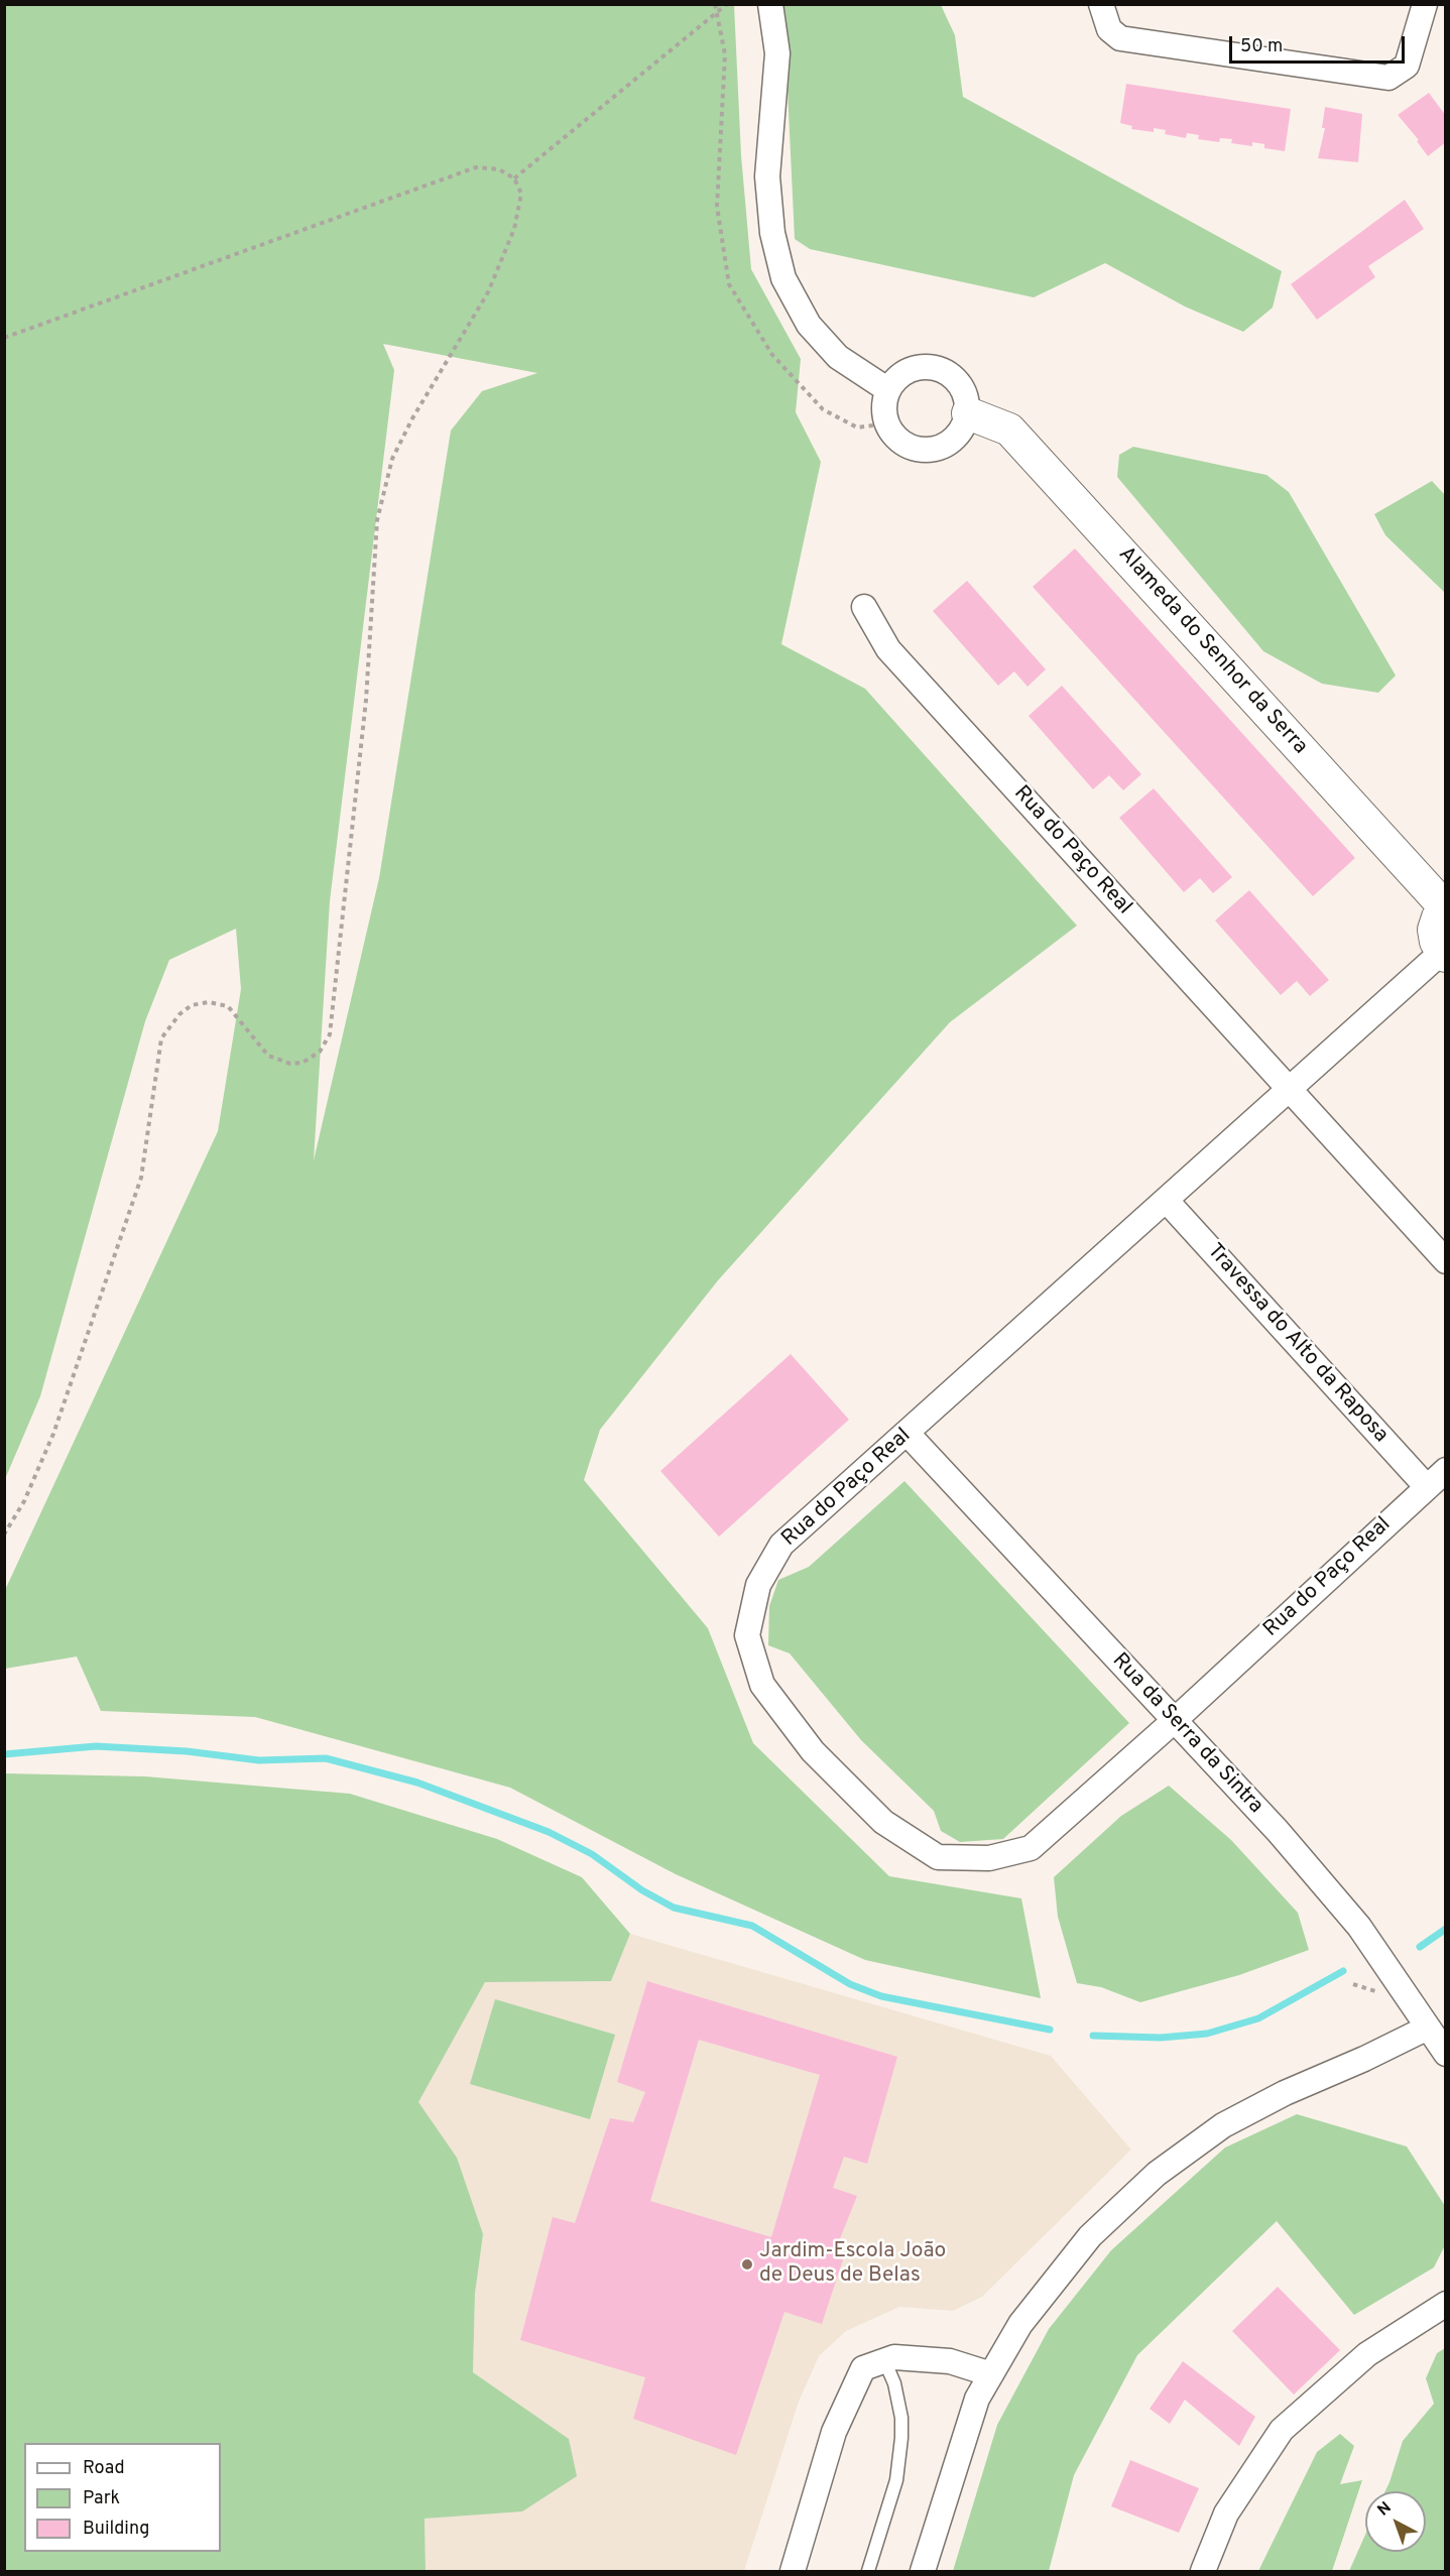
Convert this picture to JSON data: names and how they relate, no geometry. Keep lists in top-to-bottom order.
{
  "streets": {
    "street": [
      "Alameda do Senhor da Serra",
      "Rua do Paço Real",
      "Travessa do Alto da Raposa",
      "Rua da Serra da Sintra"
    ]
  },
  "crossings": [
    ["Rua do Paço Real", "Travessa do Alto da Raposa"],
    ["Rua do Paço Real", "Rua da Serra da Sintra"]
  ],
  "places": ["Jardim-Escola João de Deus de Belas"],
  "legend": ["Road", "Park", "Building"],
  "scale_bar": "50 m",
  "north": "top left"
}
